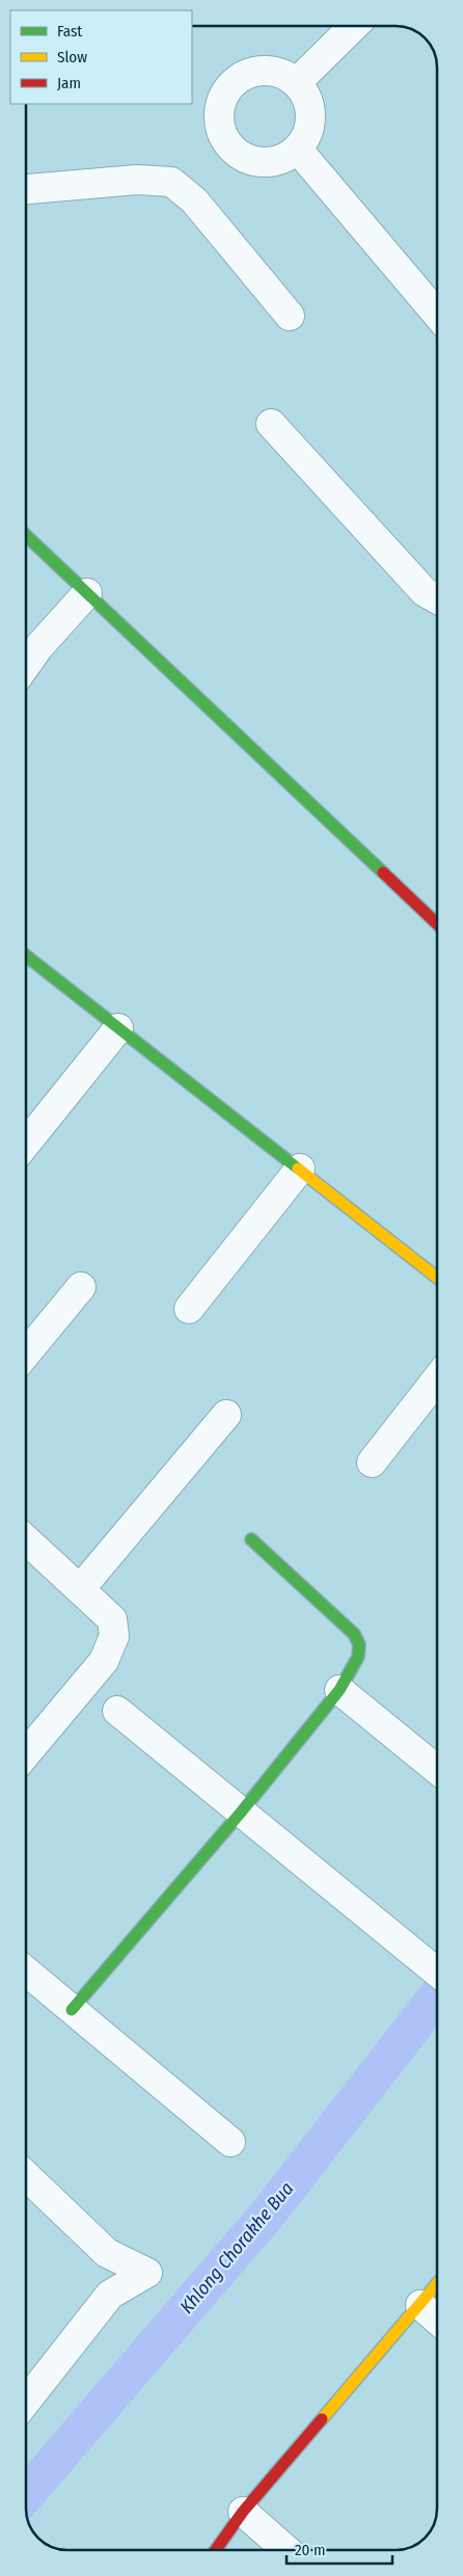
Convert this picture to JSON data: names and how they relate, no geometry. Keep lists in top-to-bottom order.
{
  "water": ["Khlong Chorakhe Bua"],
  "legend": ["Fast", "Slow", "Jam"],
  "scale_bar": "20 m"
}
